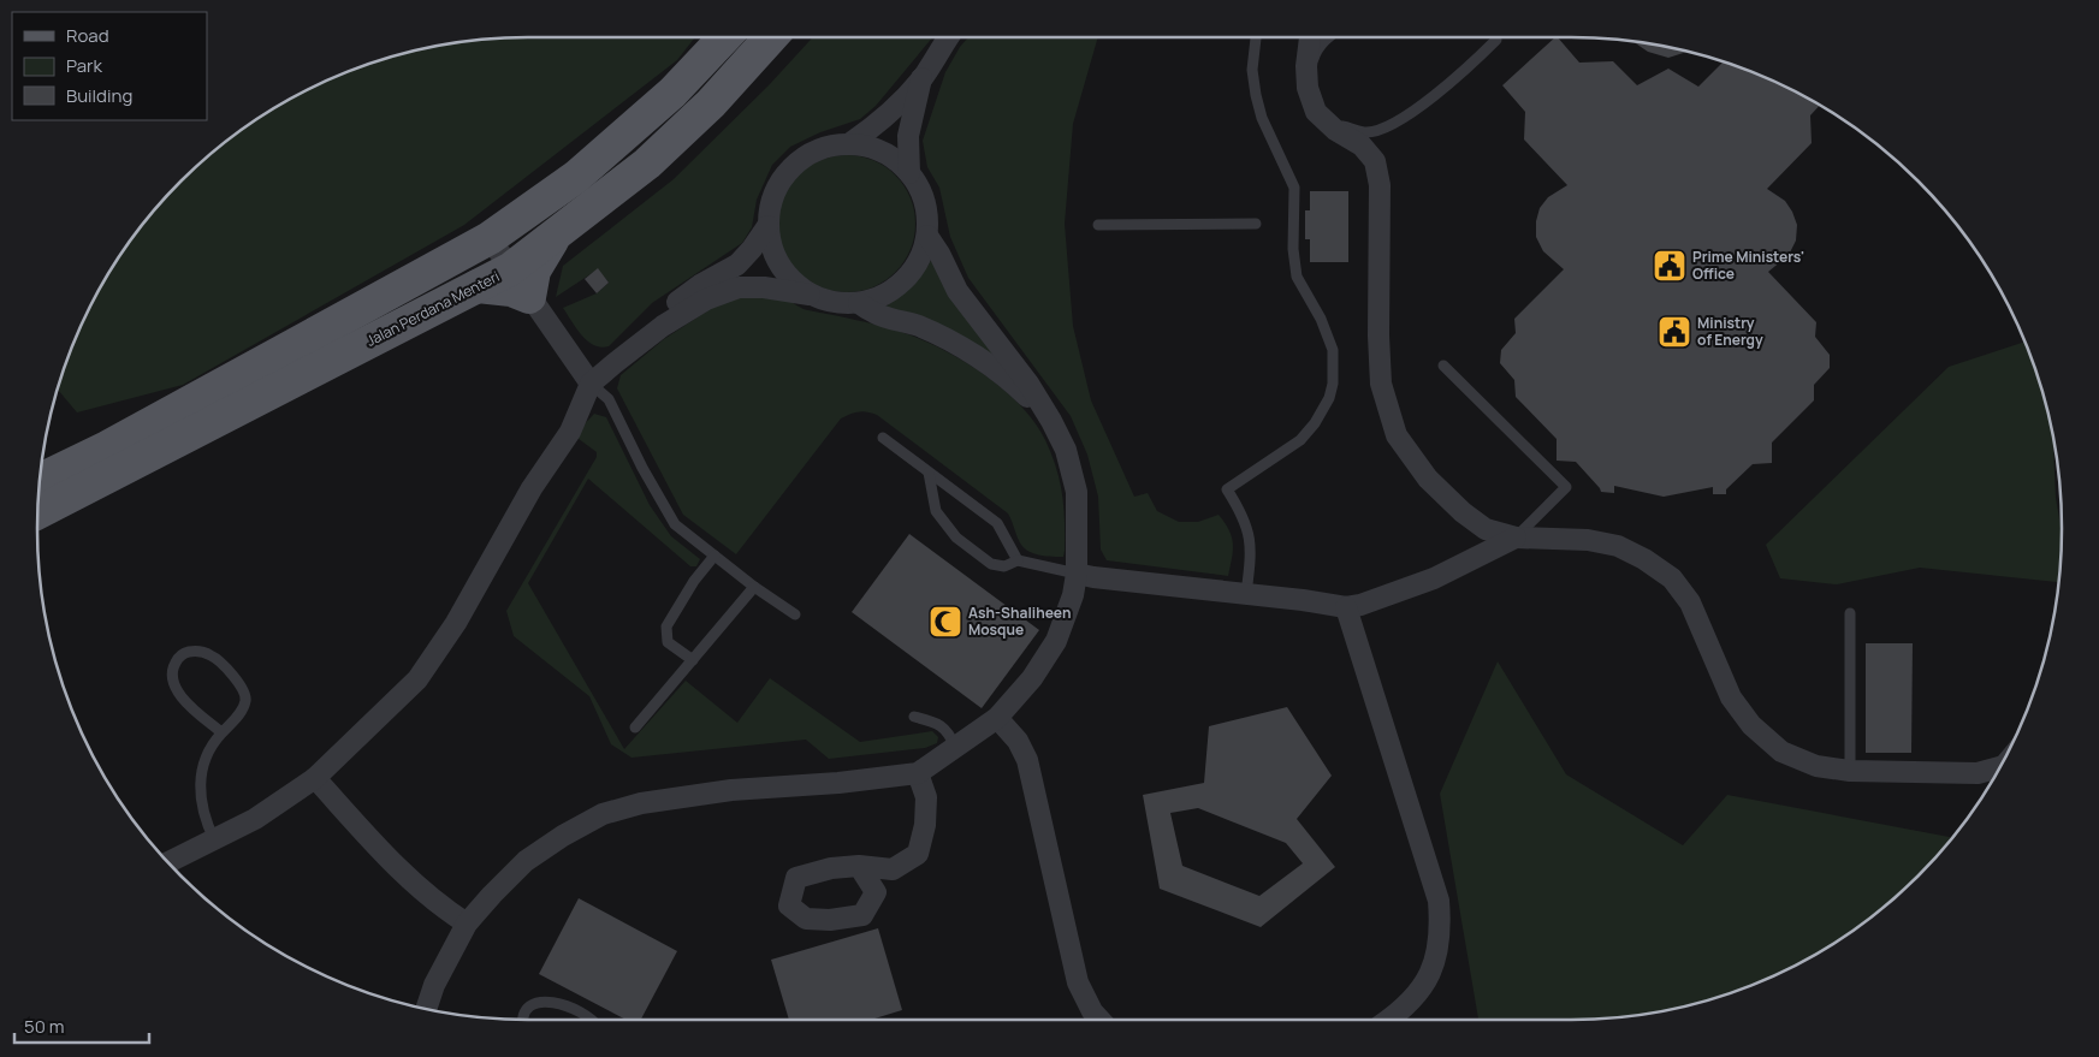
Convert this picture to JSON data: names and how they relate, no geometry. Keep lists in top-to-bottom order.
{
  "streets": {
    "main road": ["Jalan Perdana Menteri"]
  },
  "places": {
    "public building": ["Prime Ministers' Office", "Ministry of Energy"],
    "mosque": ["Ash-Shaliheen Mosque"]
  },
  "legend": ["Road", "Park", "Building"],
  "scale_bar": "50 m"
}
